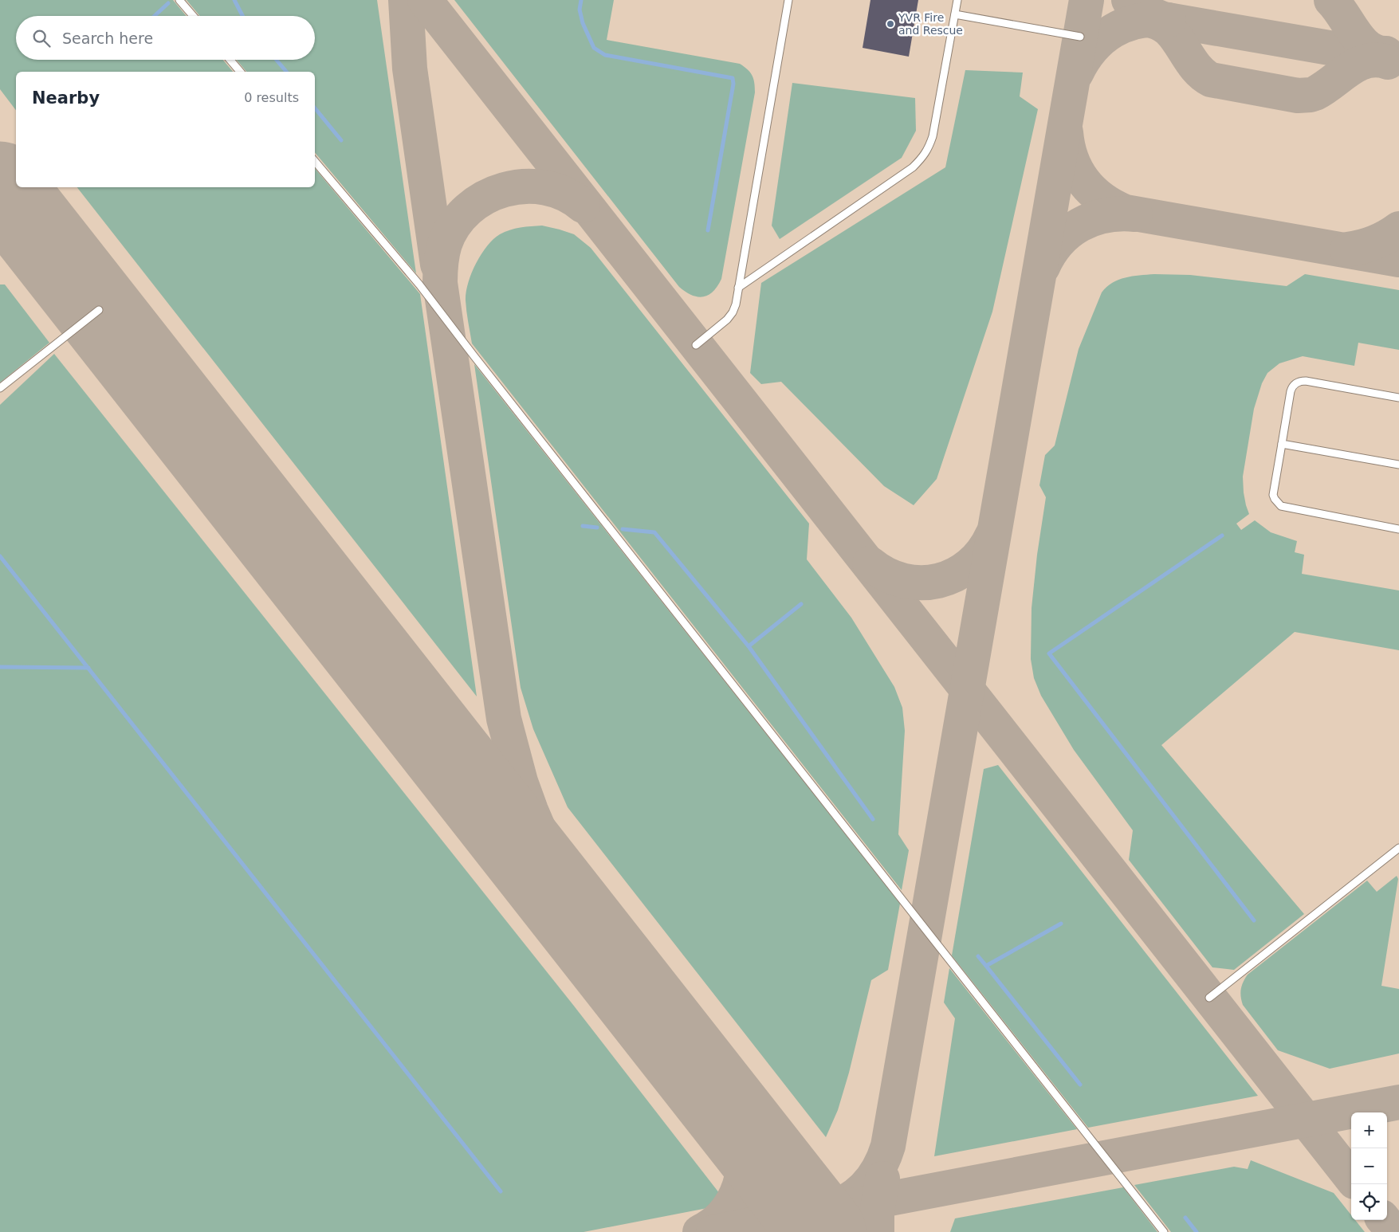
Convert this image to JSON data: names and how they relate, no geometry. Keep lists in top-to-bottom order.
{
  "places": ["YVR Fire and Rescue"],
  "page": {
    "search": "Search here",
    "heading": ["Nearby", "0 results"],
    "map_buttons": ["+", "−"]
  }
}
